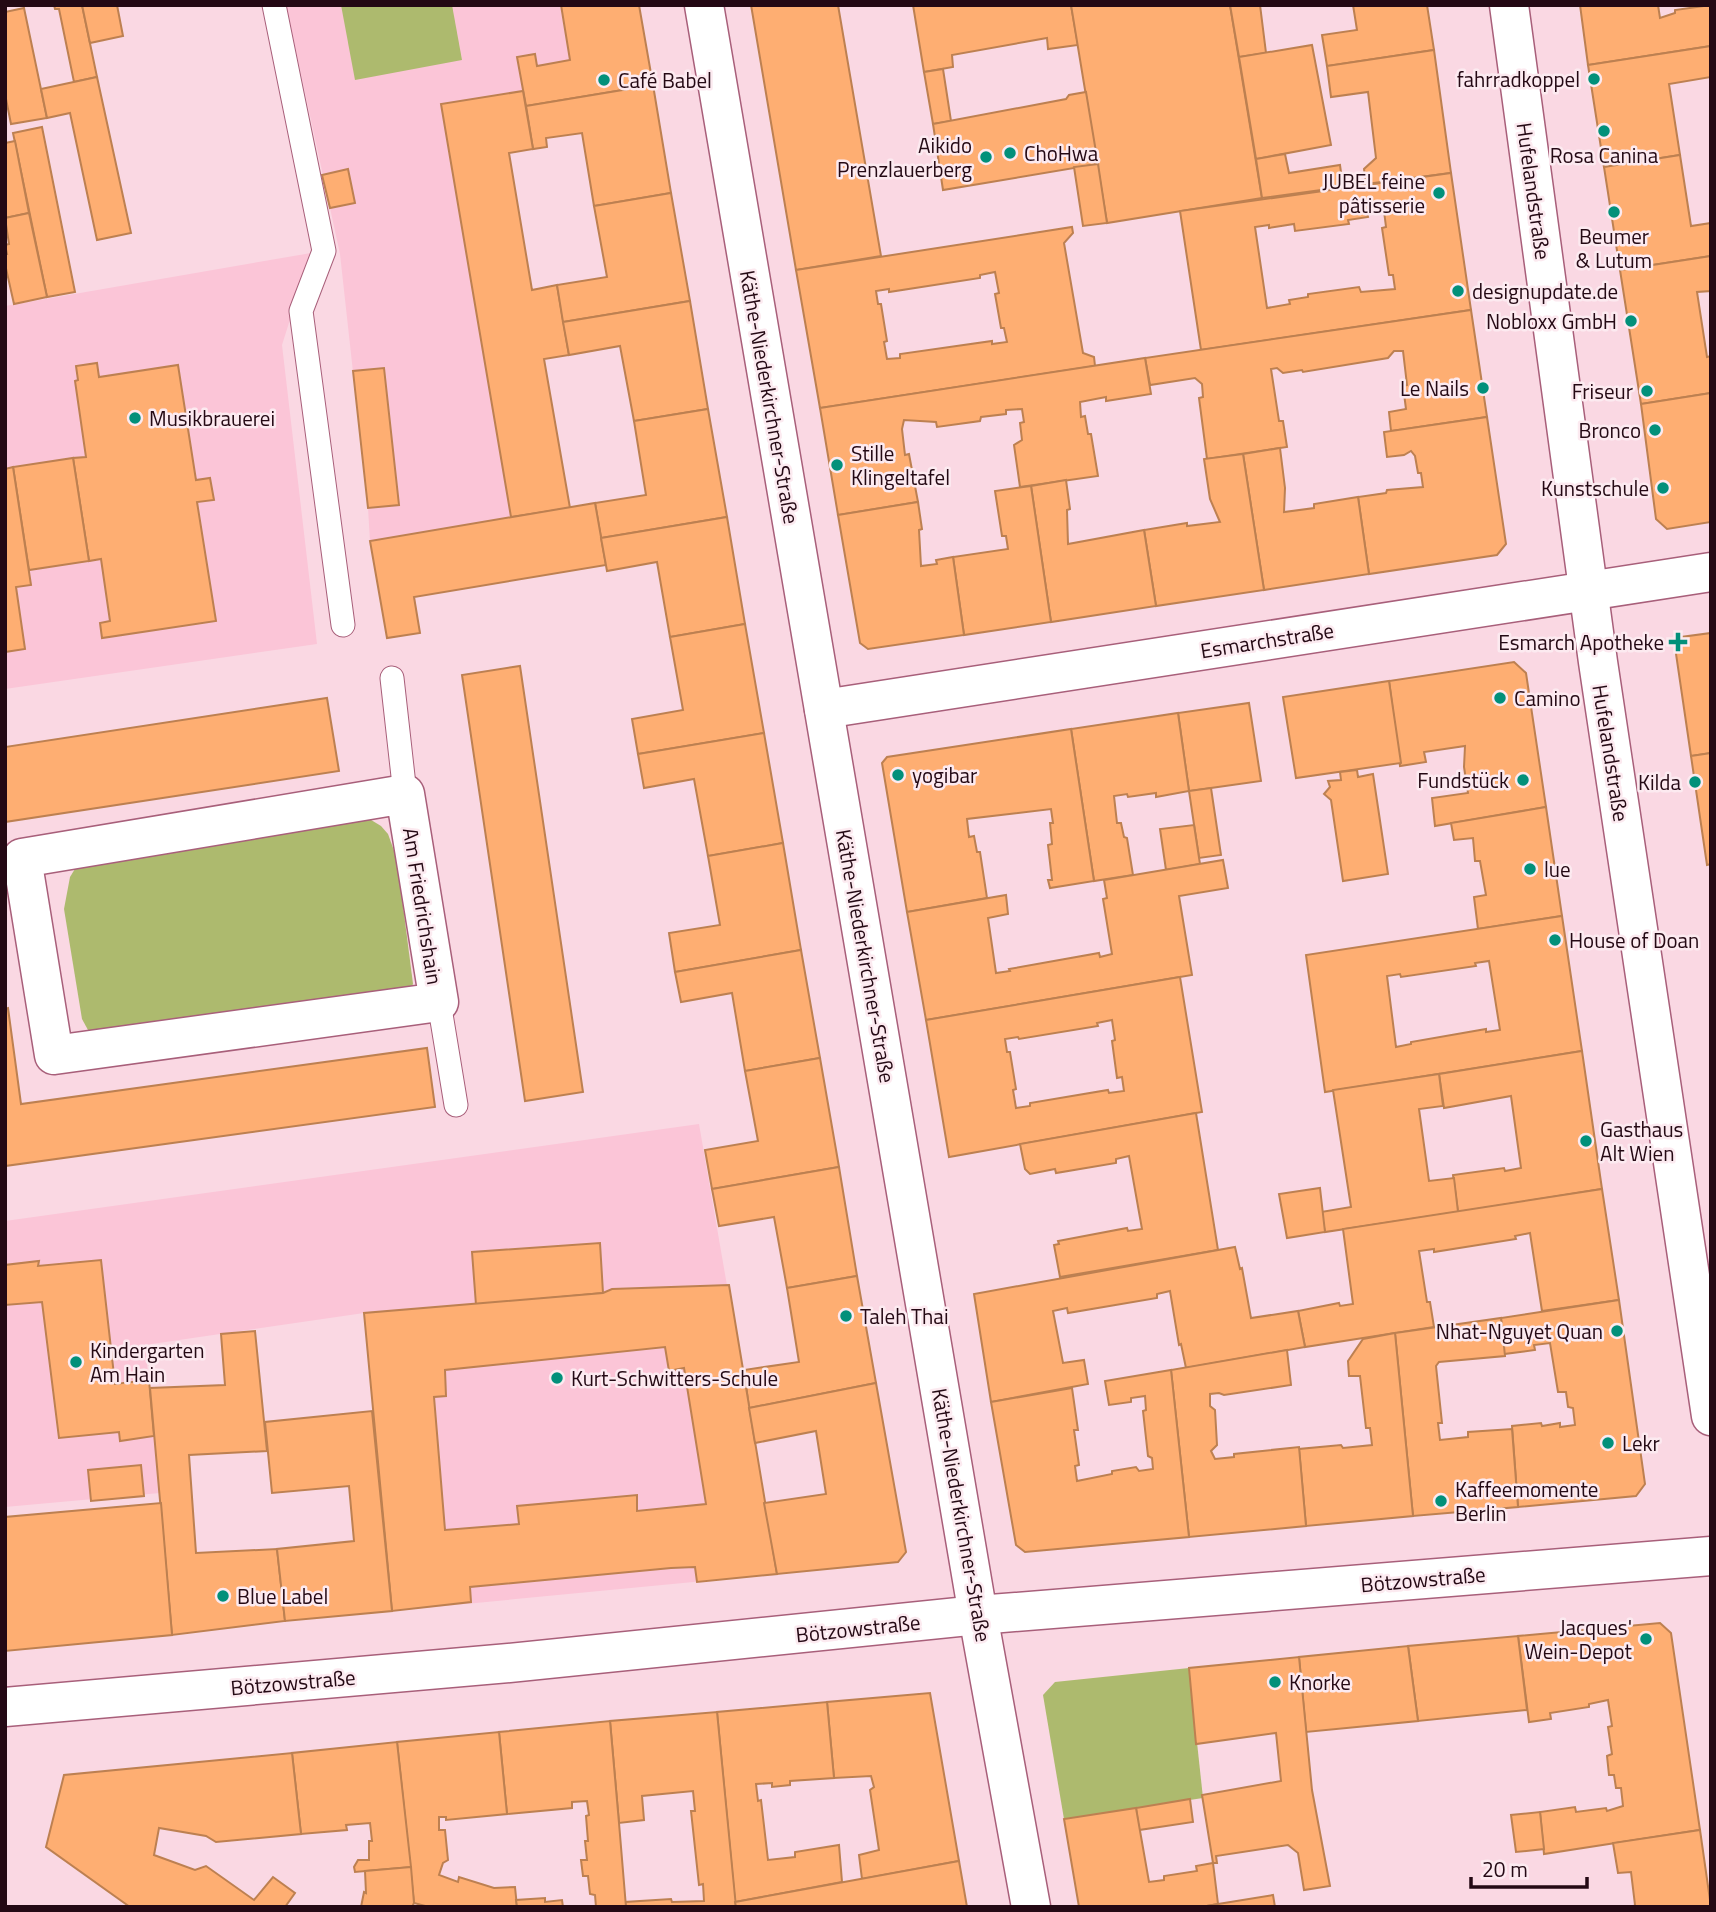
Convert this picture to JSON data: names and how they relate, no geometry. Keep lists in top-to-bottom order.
{
  "streets": {
    "street": [
      "Hufelandstraße",
      "Käthe-Niederkirchner-Straße",
      "Esmarchstraße",
      "Am Friedrichshain",
      "Bötzowstraße"
    ]
  },
  "crossings": [
    ["Hufelandstraße", "Esmarchstraße"],
    ["Käthe-Niederkirchner-Straße", "Esmarchstraße"],
    ["Käthe-Niederkirchner-Straße", "Bötzowstraße"]
  ],
  "places": {
    "other": [
      "fahrradkoppel",
      "Café Babel",
      "Rosa Canina",
      "ChoHwa",
      "Aikido Prenzlauerberg",
      "JUBEL feine pâtisserie",
      "Beumer & Lutum",
      "designupdate.de",
      "Nobloxx GmbH",
      "Le Nails",
      "Friseur",
      "Musikbrauerei",
      "Bronco",
      "Stille Klingeltafel",
      "Kunstschule",
      "Camino",
      "yogibar",
      "Fundstück",
      "Kilda",
      "lue",
      "House of Doan",
      "Gasthaus Alt Wien",
      "Taleh Thai",
      "Nhat-Nguyet Quan",
      "Kindergarten Am Hain",
      "Kurt-Schwitters-Schule",
      "Lekr",
      "Kaffeemomente Berlin",
      "Blue Label",
      "Jacques' Wein-Depot",
      "Knorke"
    ],
    "health": ["Esmarch Apotheke"]
  },
  "scale_bar": "20 m"
}
